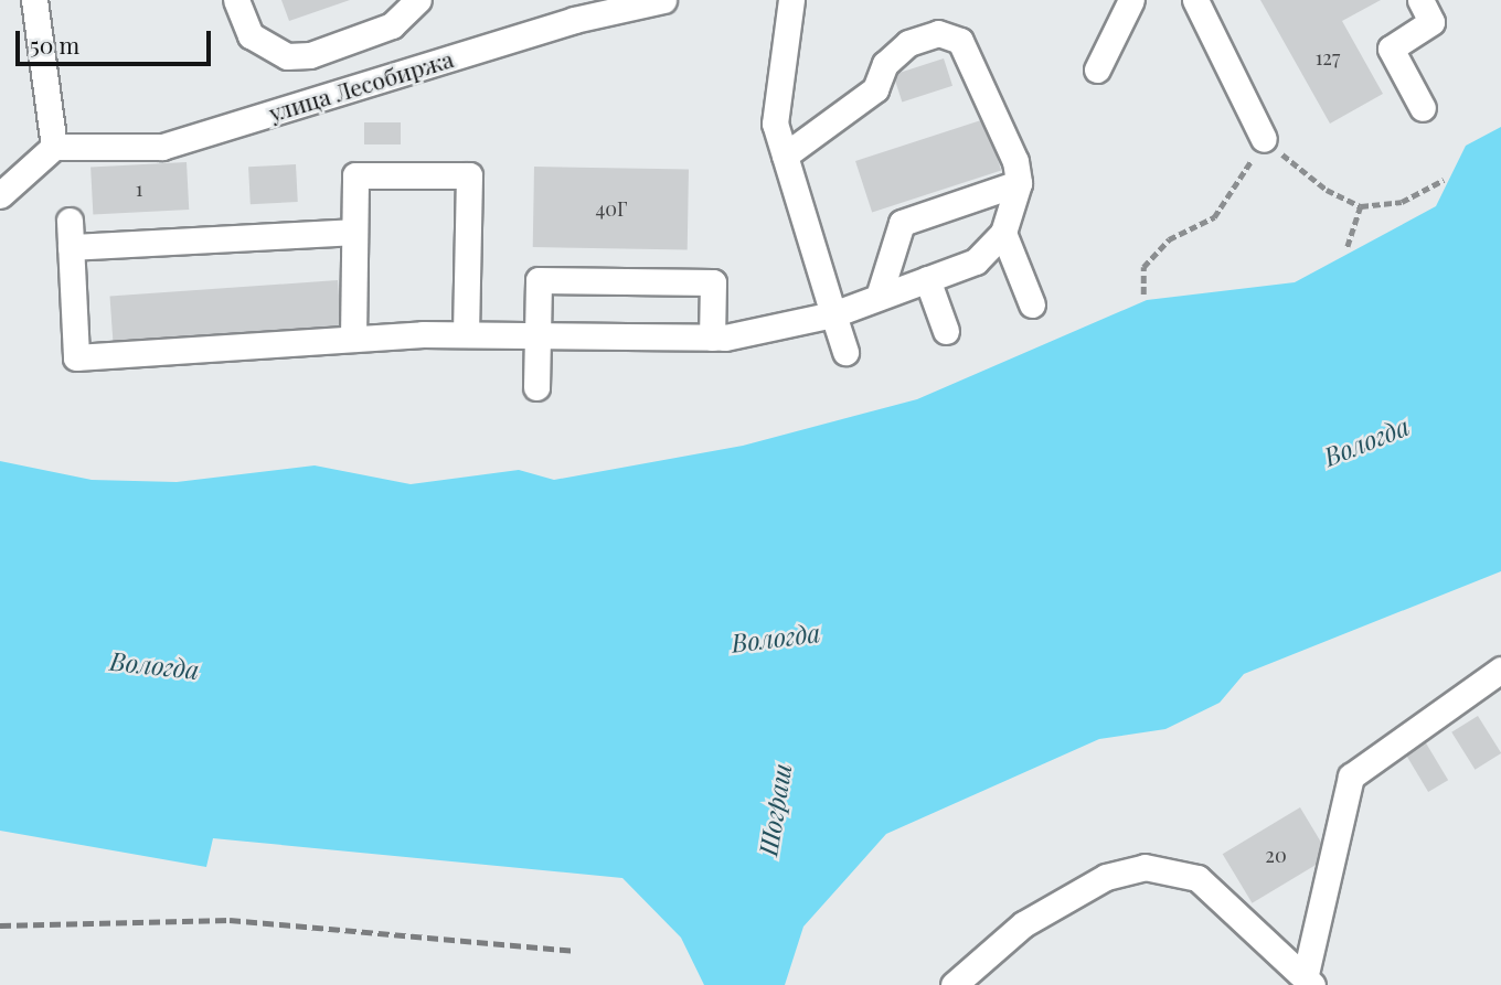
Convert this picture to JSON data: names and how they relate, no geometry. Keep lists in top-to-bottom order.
{
  "streets": {
    "street": ["улица Лесобиржа"]
  },
  "water": ["Вологда", "Шограш"],
  "house_numbers": [
    "127",
    "1",
    "40Г",
    "20"
  ],
  "scale_bar": "50 m"
}
